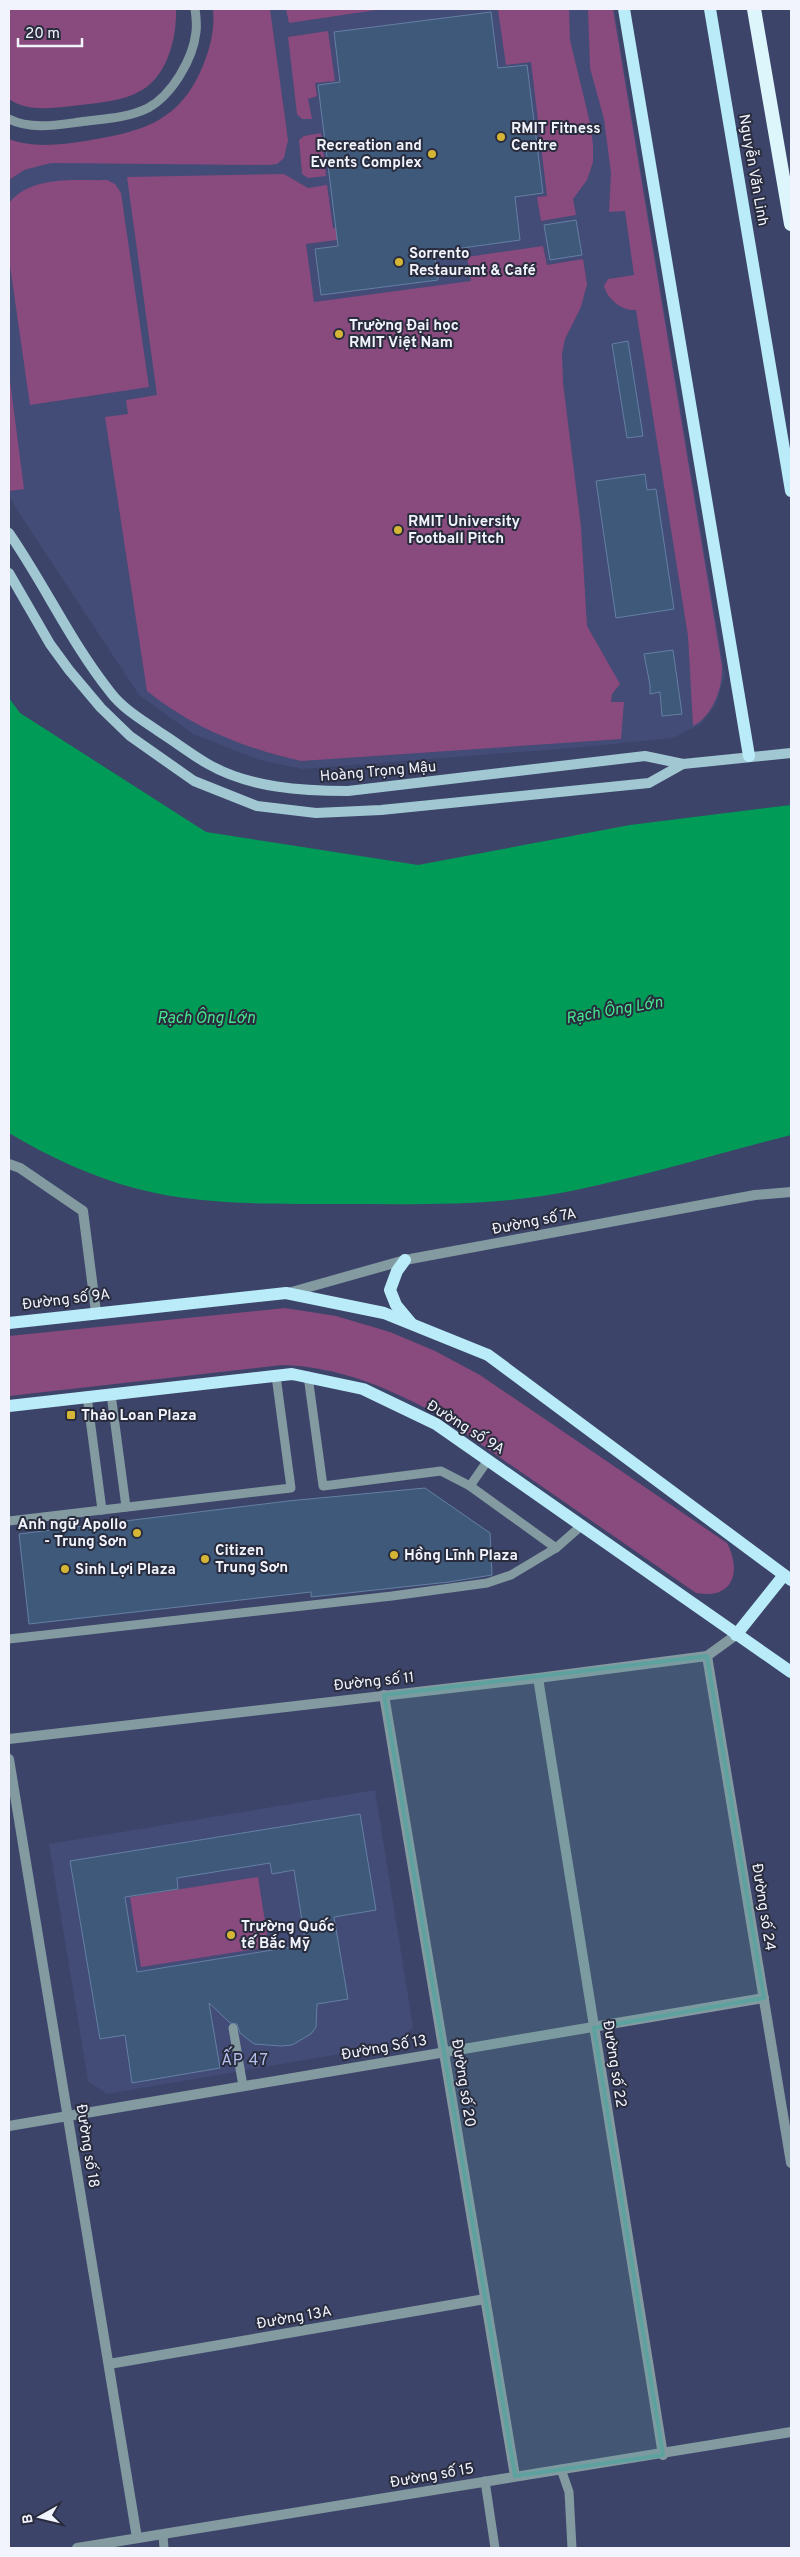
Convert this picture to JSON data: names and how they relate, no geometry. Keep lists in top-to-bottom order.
{
  "streets": {
    "highway": ["Nguyễn Văn Linh"],
    "main road": ["Hoàng Trọng Mậu", "Đường số 9A"],
    "street": [
      "Đường số 7A",
      "Đường số 11",
      "Đường số 24",
      "Đường Số 13",
      "Đường số 22",
      "Đường số 20",
      "Đường số 18",
      "Đường 13A",
      "Đường số 15"
    ]
  },
  "crossings": [
    ["Đường số 7A", "Đường số 9A"],
    ["Đường số 9A", "Đường số 11"],
    ["Đường số 11", "Đường số 24"],
    ["Đường số 11", "Đường số 22"],
    ["Đường số 11", "Đường số 20"],
    ["Đường số 24", "Đường Số 13"],
    ["Đường Số 13", "Đường số 22"],
    ["Đường Số 13", "Đường số 20"],
    ["Đường Số 13", "Đường số 18"],
    ["Đường số 22", "Đường số 15"],
    ["Đường số 20", "Đường 13A"],
    ["Đường số 20", "Đường số 15"],
    ["Đường số 18", "Đường 13A"],
    ["Đường số 18", "Đường số 15"]
  ],
  "districts": ["ẤP 47"],
  "water": ["Rạch Ông Lớn"],
  "places": {
    "other": [
      "RMIT Fitness Centre",
      "Recreation and Events Complex",
      "Sorrento Restaurant & Café",
      "Trường Đại học RMIT Việt Nam",
      "RMIT University Football Pitch",
      "Anh ngữ Apollo - Trung Sơn",
      "Hồng Lĩnh Plaza",
      "Citizen Trung Sơn",
      "Sinh Lợi Plaza",
      "Trường Quốc tế Bắc Mỹ"
    ],
    "transit": ["Thảo Loan Plaza"]
  },
  "scale_bar": "20 m",
  "north": "left"
}
